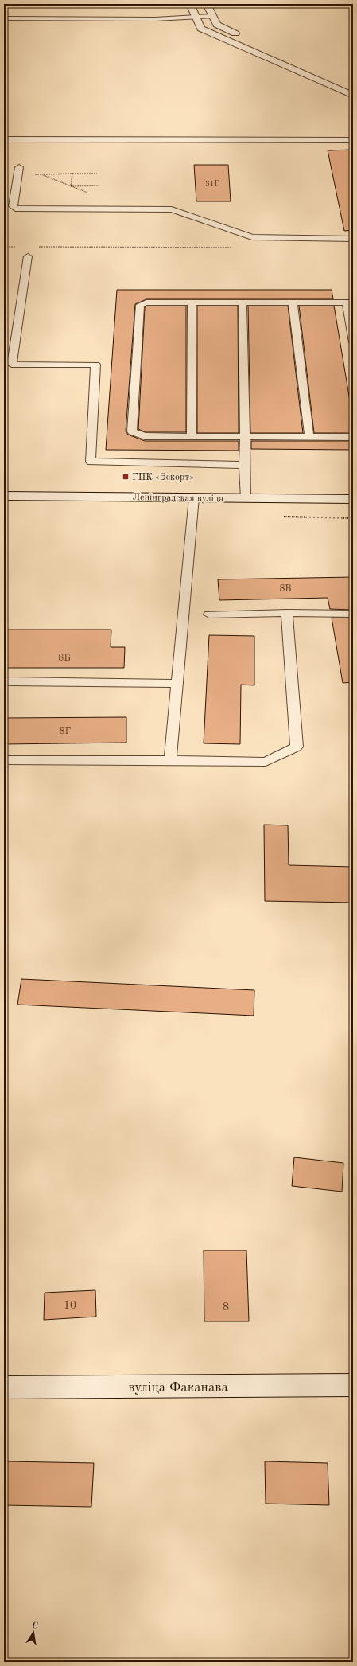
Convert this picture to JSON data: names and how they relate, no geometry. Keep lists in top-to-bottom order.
{
  "streets": {
    "street": ["Ленінградская вуліца", "вуліца Факанава"]
  },
  "places": {
    "transit": ["ГПК «Эскорт»"]
  },
  "house_numbers": [
    "31Г",
    "8В",
    "8Б",
    "8Г",
    "10",
    "8"
  ],
  "north": "top"
}
